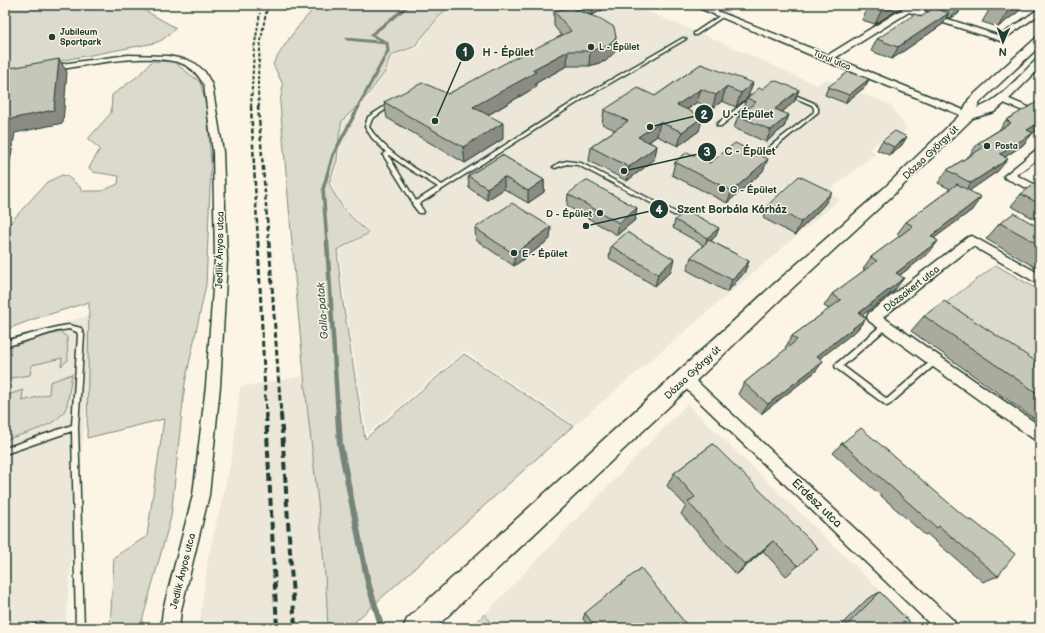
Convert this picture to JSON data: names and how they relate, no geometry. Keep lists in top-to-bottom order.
{
  "streets": {
    "street": [
      "Turul utca",
      "Dózsa György út",
      "Jedlik Ányos utca",
      "Dózsakert utca",
      "Erdész utca"
    ]
  },
  "crossings": [
    ["Turul utca", "Dózsa György út"],
    ["Dózsa György út", "Erdész utca"]
  ],
  "water": ["Galla-patak"],
  "places": [
    "Jubileum Sportpark",
    "L - Épület",
    "H - Épület",
    "U - Épület",
    "Posta",
    "C - Épület",
    "G - Épület",
    "D - Épület",
    "Szent Borbála Kórház",
    "E - Épület"
  ],
  "north": "bottom"
}
